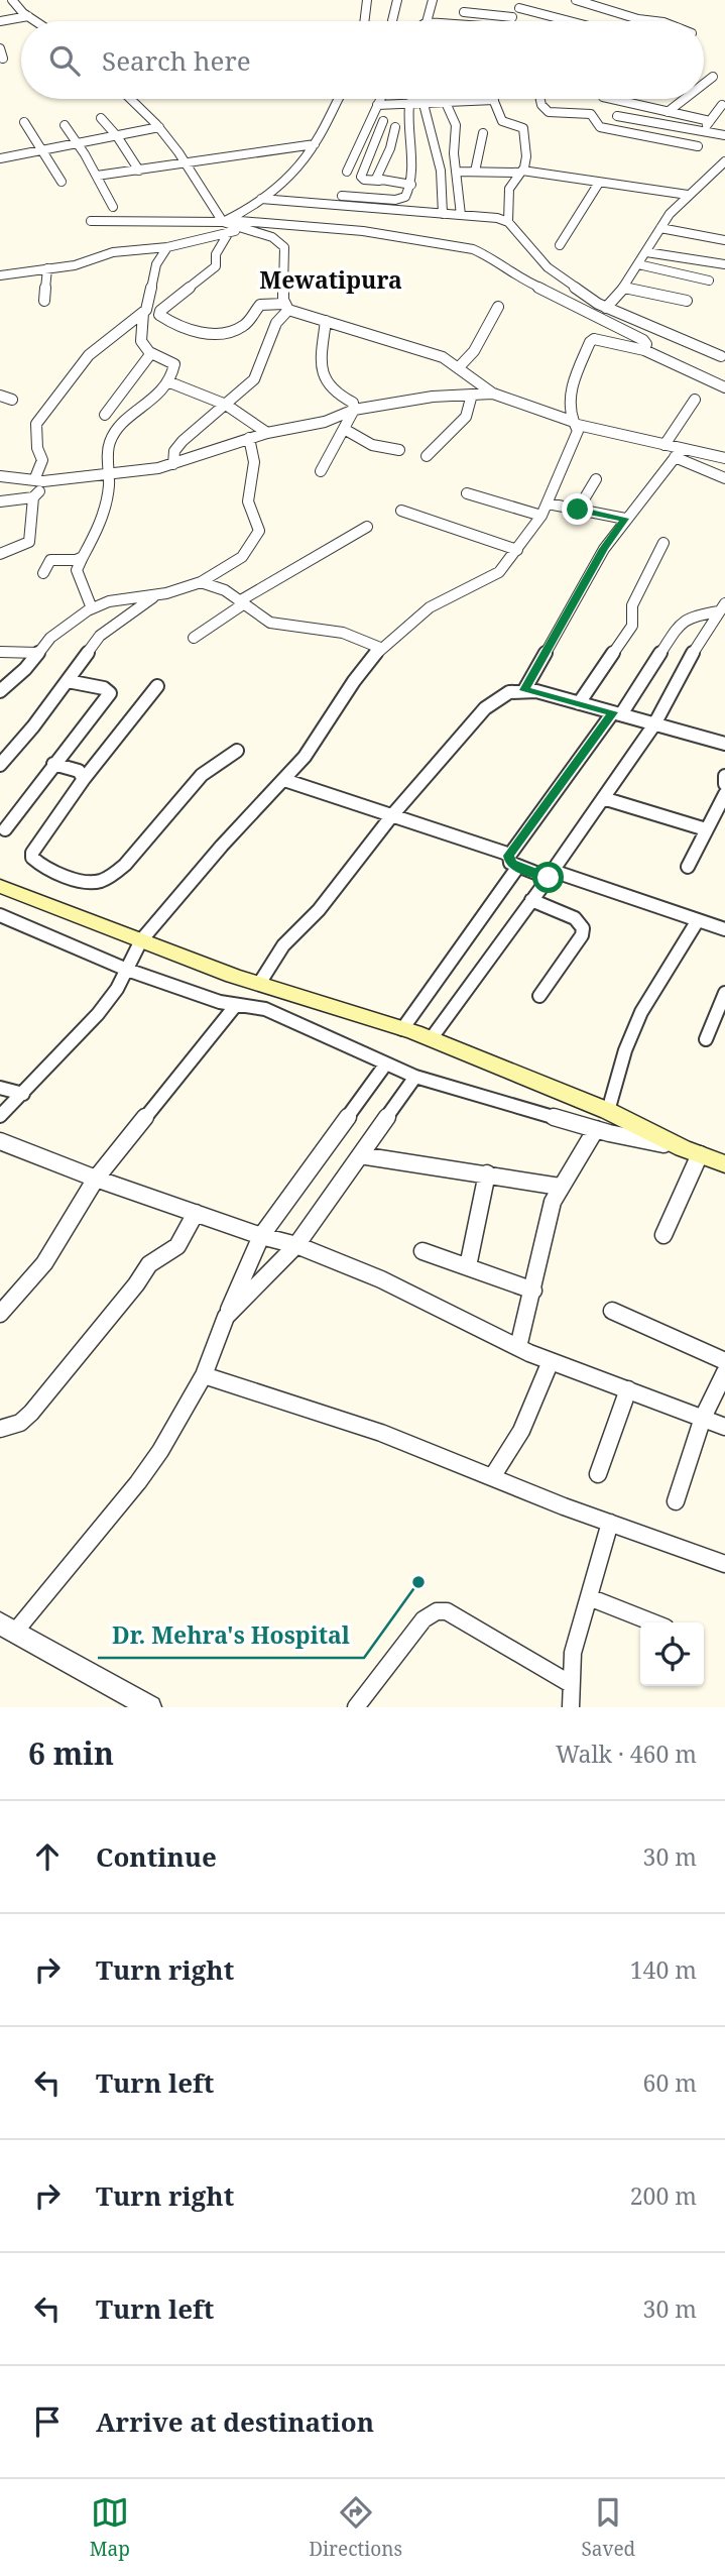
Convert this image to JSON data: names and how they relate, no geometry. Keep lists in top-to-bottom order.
{
  "districts": ["Mewatipura"],
  "places": ["Dr. Mehra's Hospital"],
  "page": {
    "search": "Search here",
    "heading": ["6 min", "Walk · 460 m"],
    "list": [
      ["Continue", "30 m"],
      ["Turn right", "140 m"],
      ["Turn left", "60 m"],
      ["Turn right", "200 m"],
      ["Turn left", "30 m"],
      "Arrive at destination"
    ],
    "nav": ["Map", "Directions", "Saved"]
  }
}
